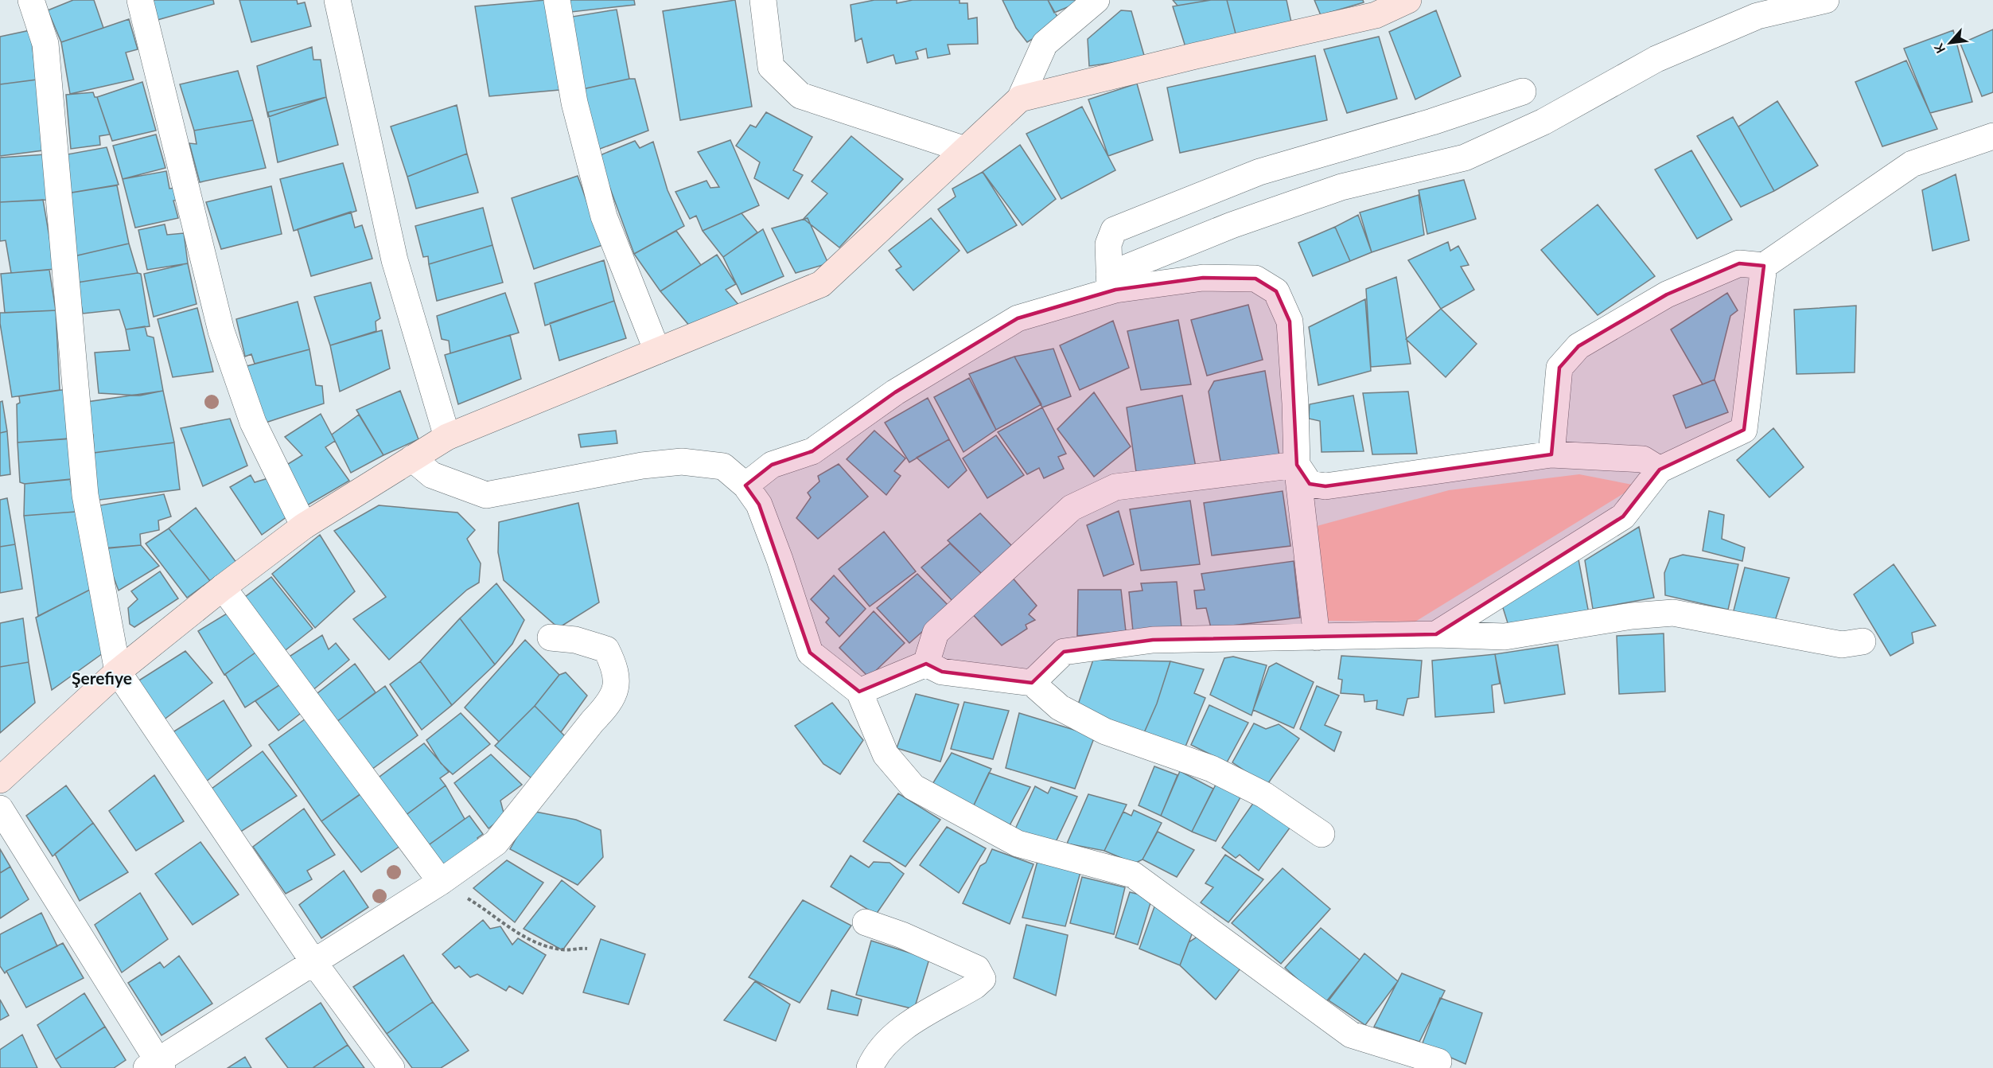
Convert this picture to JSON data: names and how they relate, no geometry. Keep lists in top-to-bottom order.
{
  "districts": ["Şerefiye"],
  "north": "bottom left"
}
